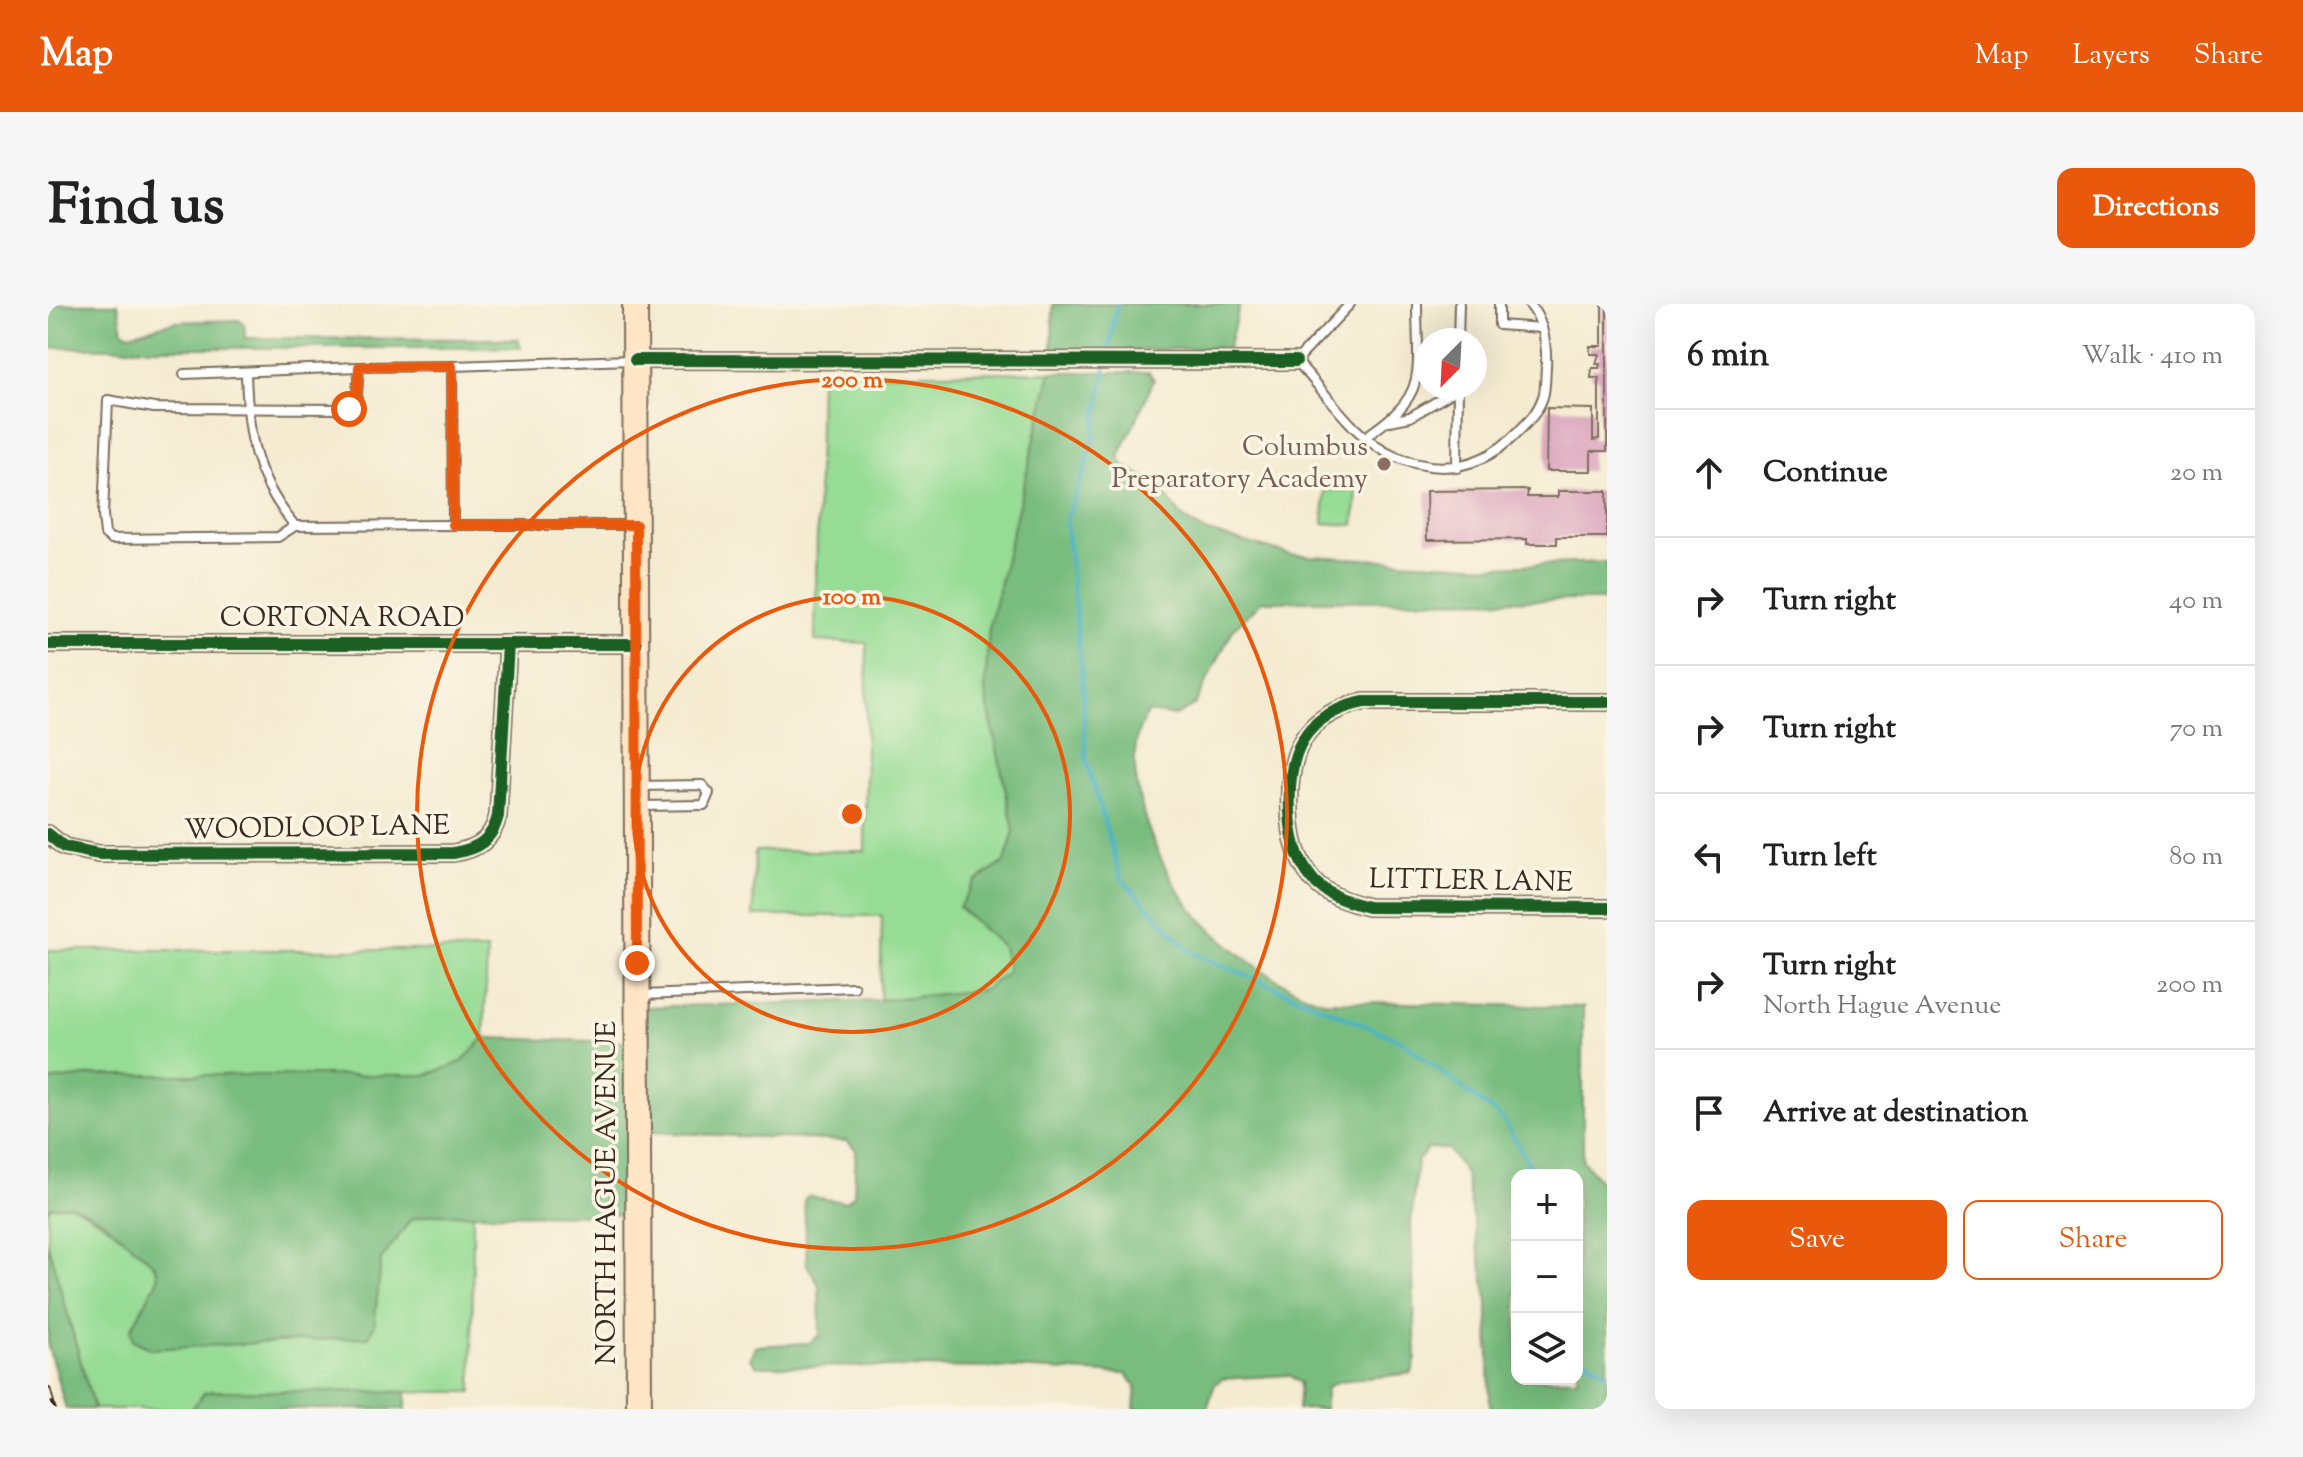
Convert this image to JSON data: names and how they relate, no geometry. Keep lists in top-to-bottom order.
{
  "streets": {
    "main road": ["NORTH HAGUE AVENUE"],
    "street": ["CORTONA ROAD", "WOODLOOP LANE", "LITTLER LANE"]
  },
  "crossings": [
    ["CORTONA ROAD", "WOODLOOP LANE"],
    ["CORTONA ROAD", "NORTH HAGUE AVENUE"]
  ],
  "places": ["Columbus Preparatory Academy"],
  "north": "bottom left",
  "page": {
    "header": "Map",
    "nav": ["Map", "Layers", "Share"],
    "title": "Find us",
    "buttons": [
      "Directions",
      ["Save", "Share"]
    ],
    "heading": ["6 min", "Walk · 410 m"],
    "list": [
      ["Continue", "20 m"],
      ["Turn right", "40 m"],
      ["Turn right", "70 m"],
      ["Turn left", "80 m"],
      ["Turn right", "North Hague Avenue", "200 m"],
      "Arrive at destination"
    ],
    "map_buttons": ["+", "−"]
  },
  "rings": ["200 m", "100 m"]
}
